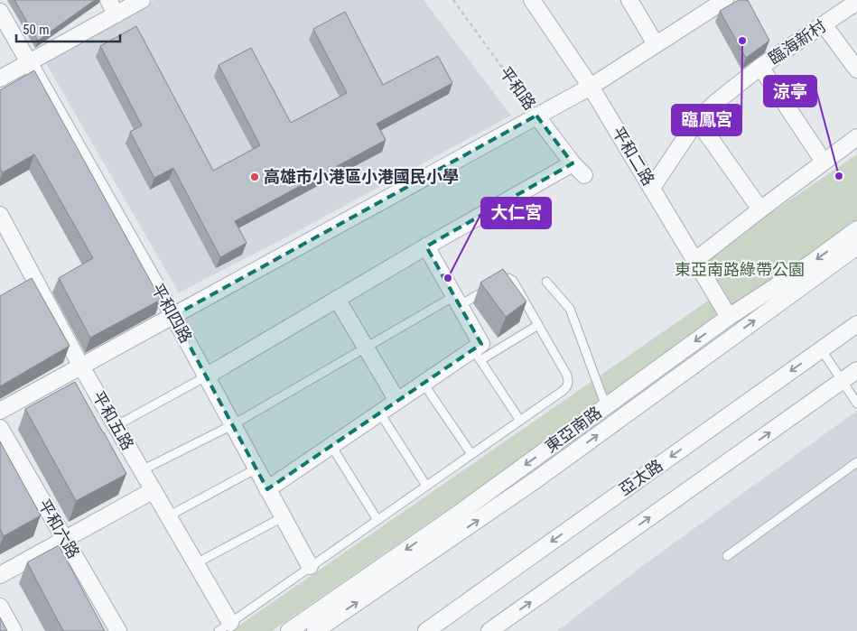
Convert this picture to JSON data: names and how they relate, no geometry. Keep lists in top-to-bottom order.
{
  "streets": {
    "street": [
      "臨海新村",
      "平和路",
      "平和二路",
      "平和四路",
      "平和五路",
      "東亞南路",
      "亞太路",
      "平和六路"
    ]
  },
  "crossings": [
    ["臨海新村", "平和二路"],
    ["平和二路", "東亞南路"]
  ],
  "parks": ["東亞南路綠帶公園"],
  "places": [
    "臨鳳宮",
    "涼亭",
    "高雄市小港區小港國民小學",
    "大仁宮"
  ],
  "scale_bar": "50 m"
}
